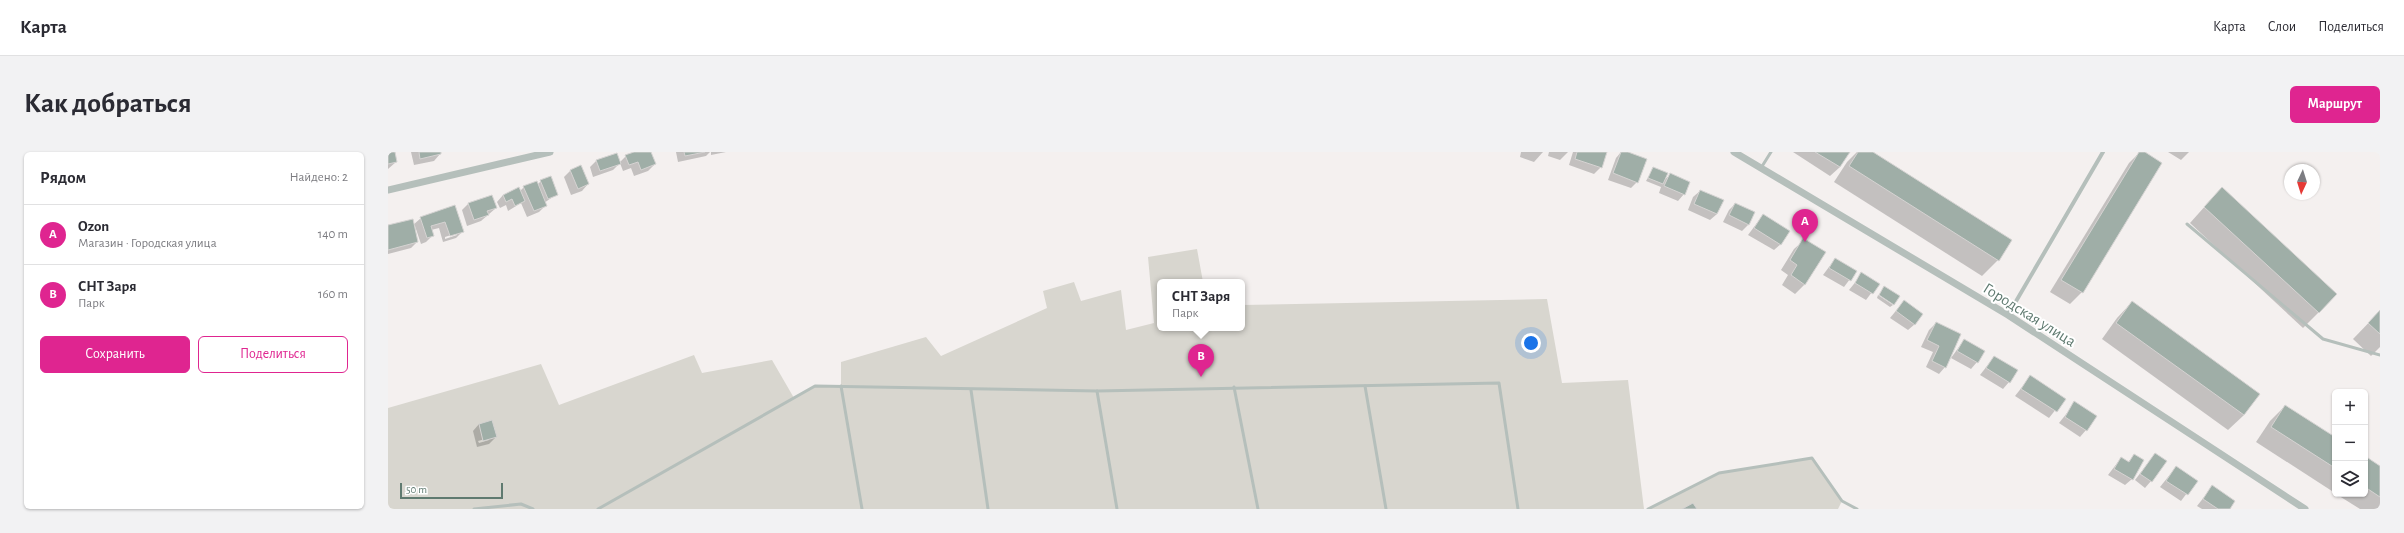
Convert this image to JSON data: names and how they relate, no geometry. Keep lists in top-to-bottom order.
{
  "streets": {
    "street": ["Городская улица"]
  },
  "scale_bar": "50 m",
  "north": "bottom",
  "page": {
    "header": "Карта",
    "nav": ["Карта", "Слои", "Поделиться"],
    "buttons": [
      "Маршрут",
      ["Сохранить", "Поделиться"]
    ],
    "title": "Как добраться",
    "heading": ["Рядом", "Найдено: 2"],
    "list": [
      {
        "mark": "A",
        "name": "Ozon",
        "note": "Магазин · Городская улица",
        "value": "140 m"
      },
      {
        "mark": "B",
        "name": "СНТ Заря",
        "note": "Парк",
        "value": "160 m"
      }
    ],
    "pins": ["A", "B"],
    "popup": ["СНТ Заря", "Парк"],
    "map_buttons": ["+", "−"],
    "scale": "50 m"
  }
}
